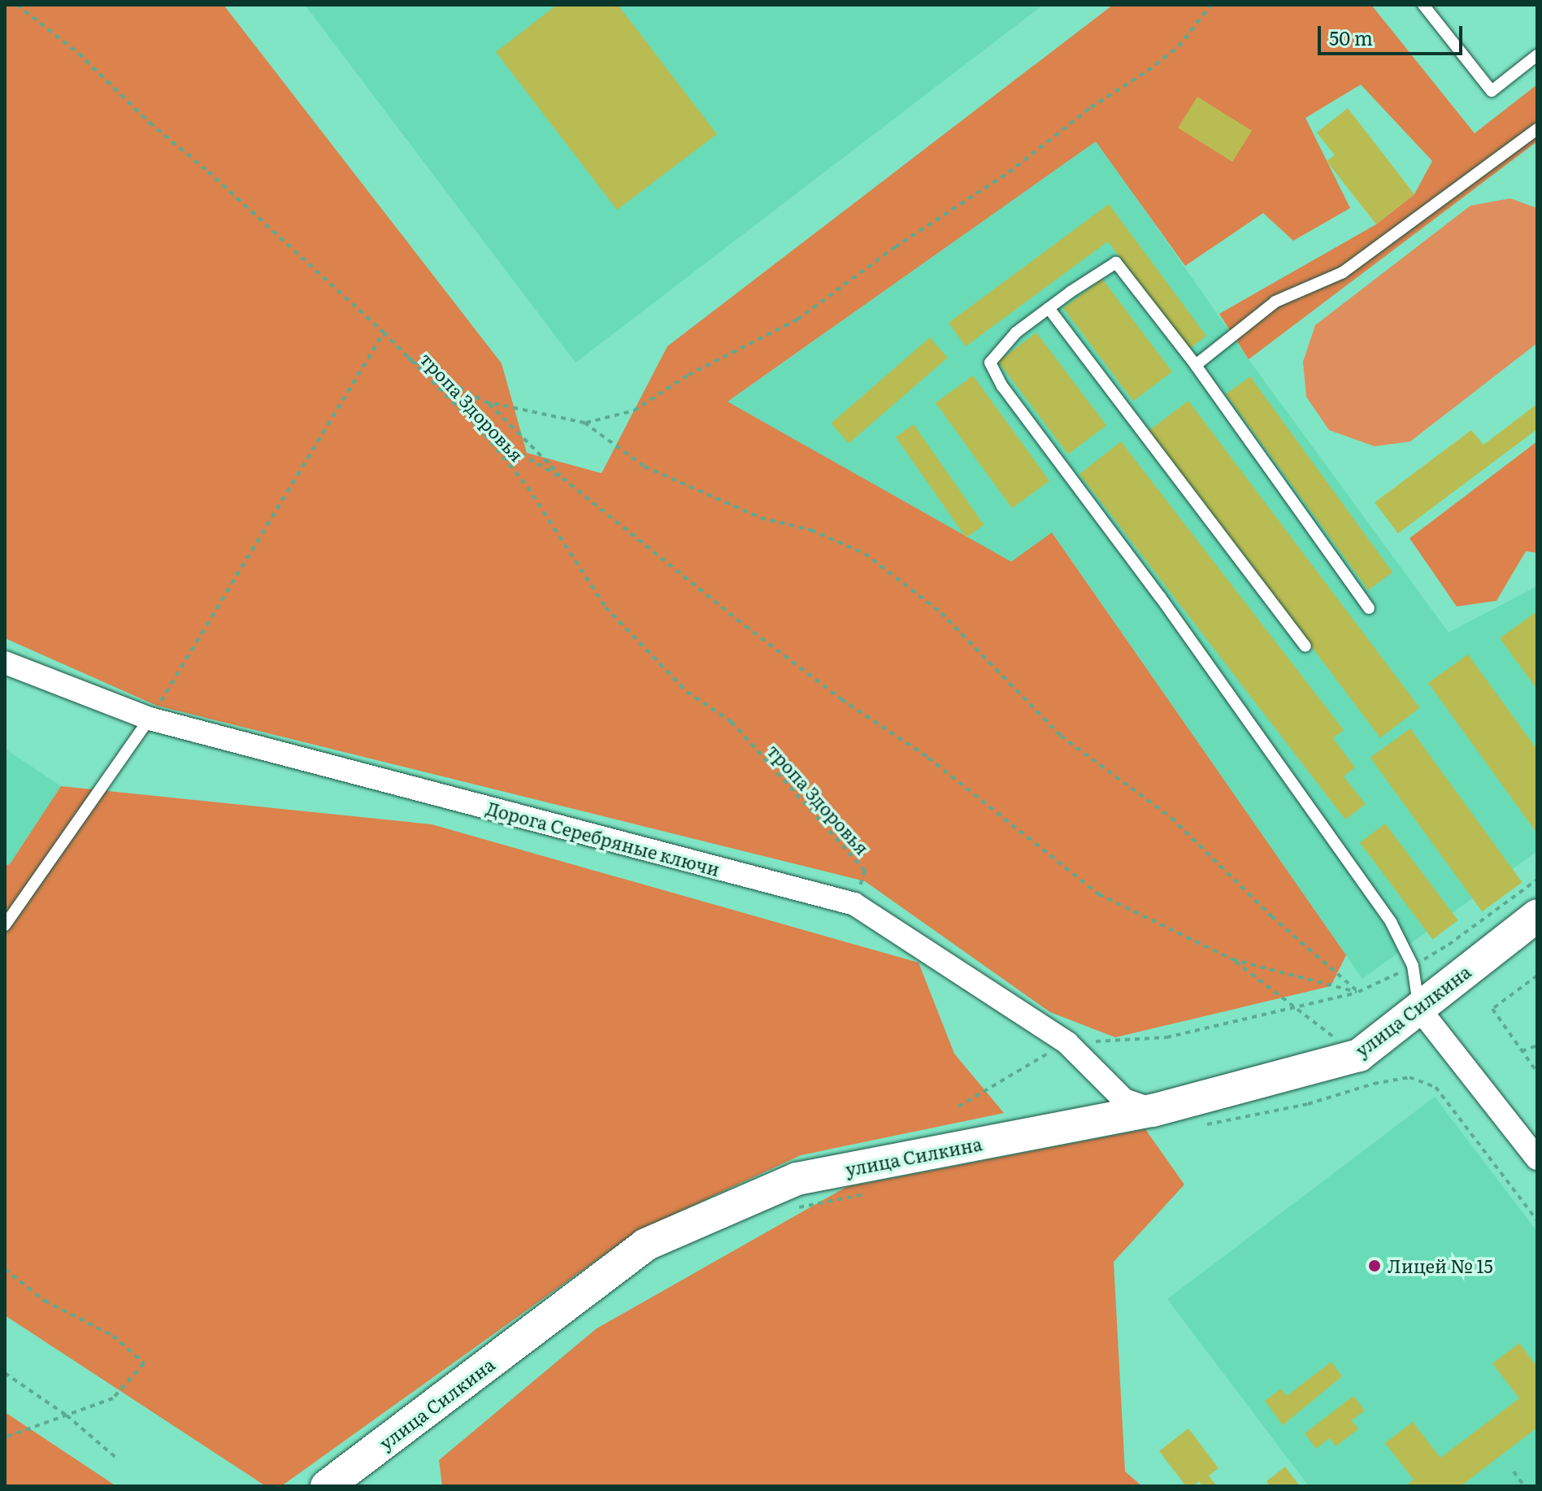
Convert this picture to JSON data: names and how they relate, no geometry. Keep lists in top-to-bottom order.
{
  "streets": {
    "main road": ["улица Силкина"],
    "street": ["Дорога Серебряные ключи"],
    "path": ["тропа Здоровья"]
  },
  "crossings": [
    ["тропа Здоровья", "Дорога Серебряные ключи"],
    ["Дорога Серебряные ключи", "улица Силкина"]
  ],
  "places": ["Лицей № 15"],
  "scale_bar": "50 m"
}
